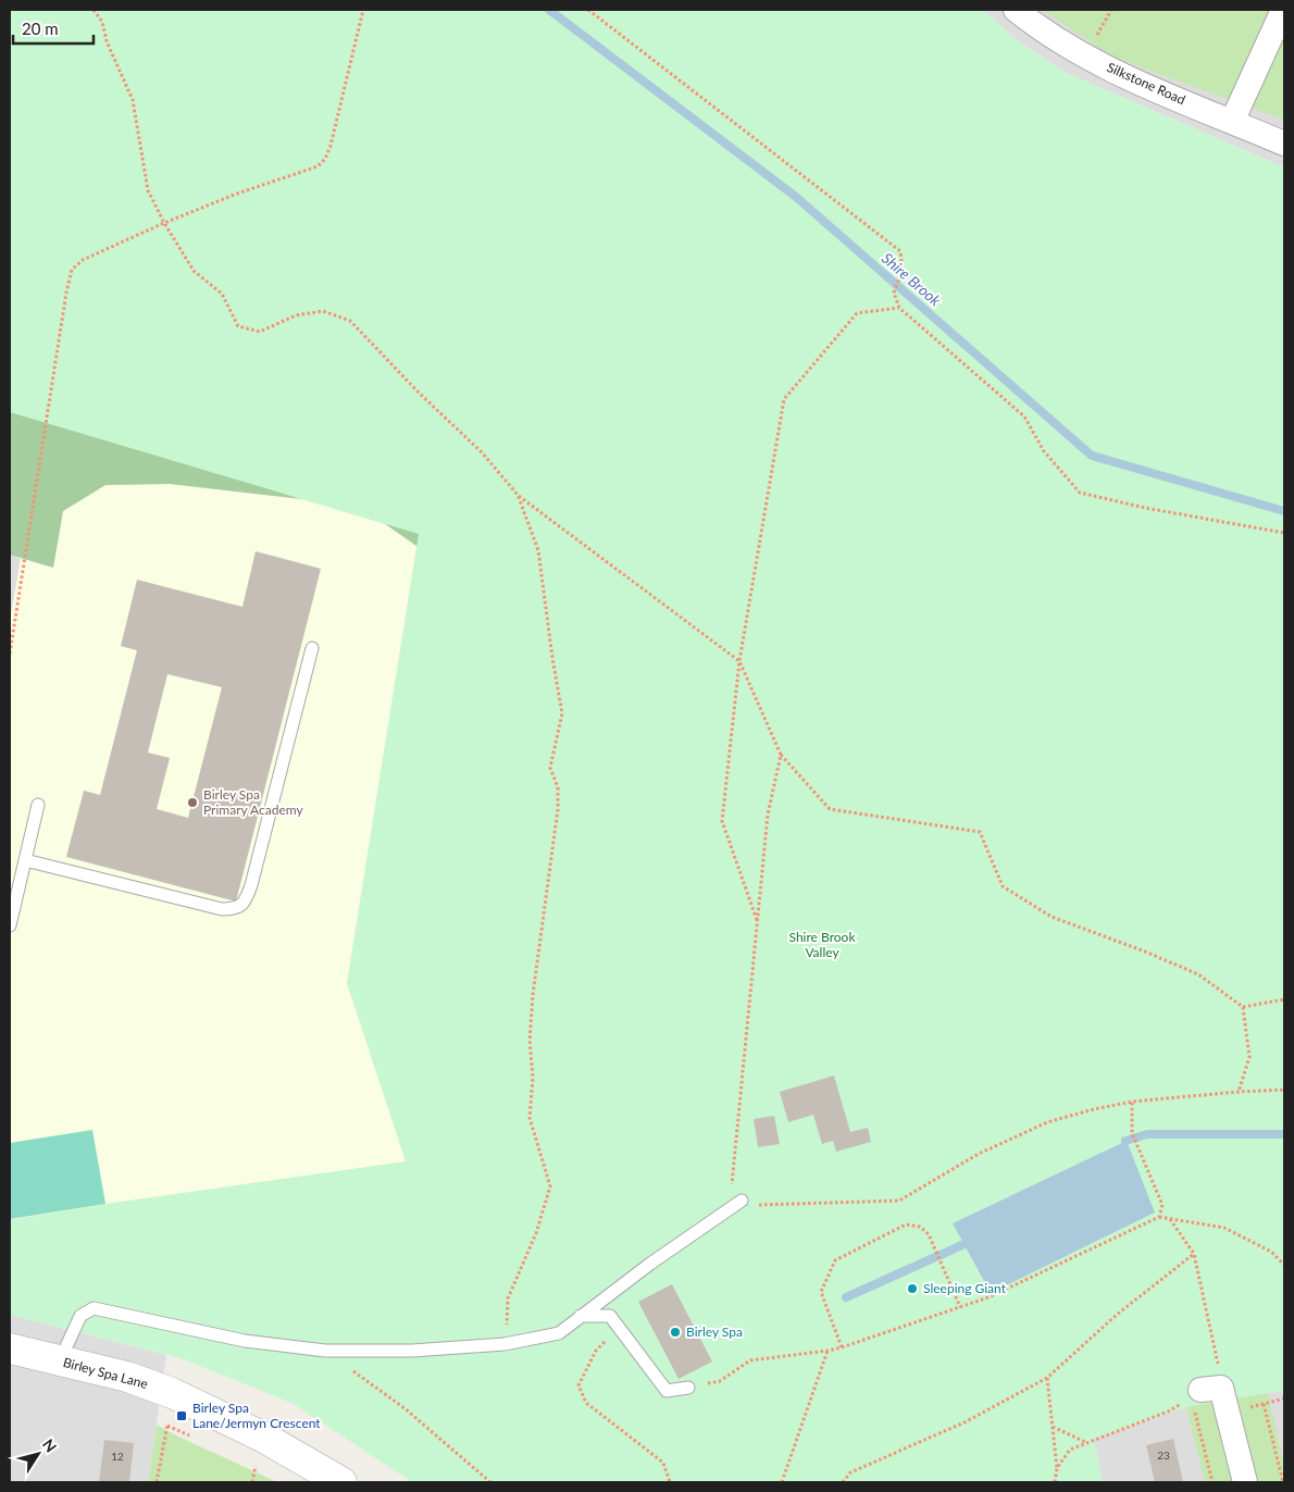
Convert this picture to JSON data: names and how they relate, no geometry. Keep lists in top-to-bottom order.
{
  "streets": {
    "street": ["Silkstone Road", "Birley Spa Lane"]
  },
  "water": ["Shire Brook"],
  "parks": ["Shire Brook Valley"],
  "places": {
    "other": ["Birley Spa Primary Academy", "Sleeping Giant", "Birley Spa"],
    "transit": ["Birley Spa Lane/Jermyn Crescent"]
  },
  "house_numbers": ["23", "12"],
  "scale_bar": "20 m",
  "north": "top right"
}
